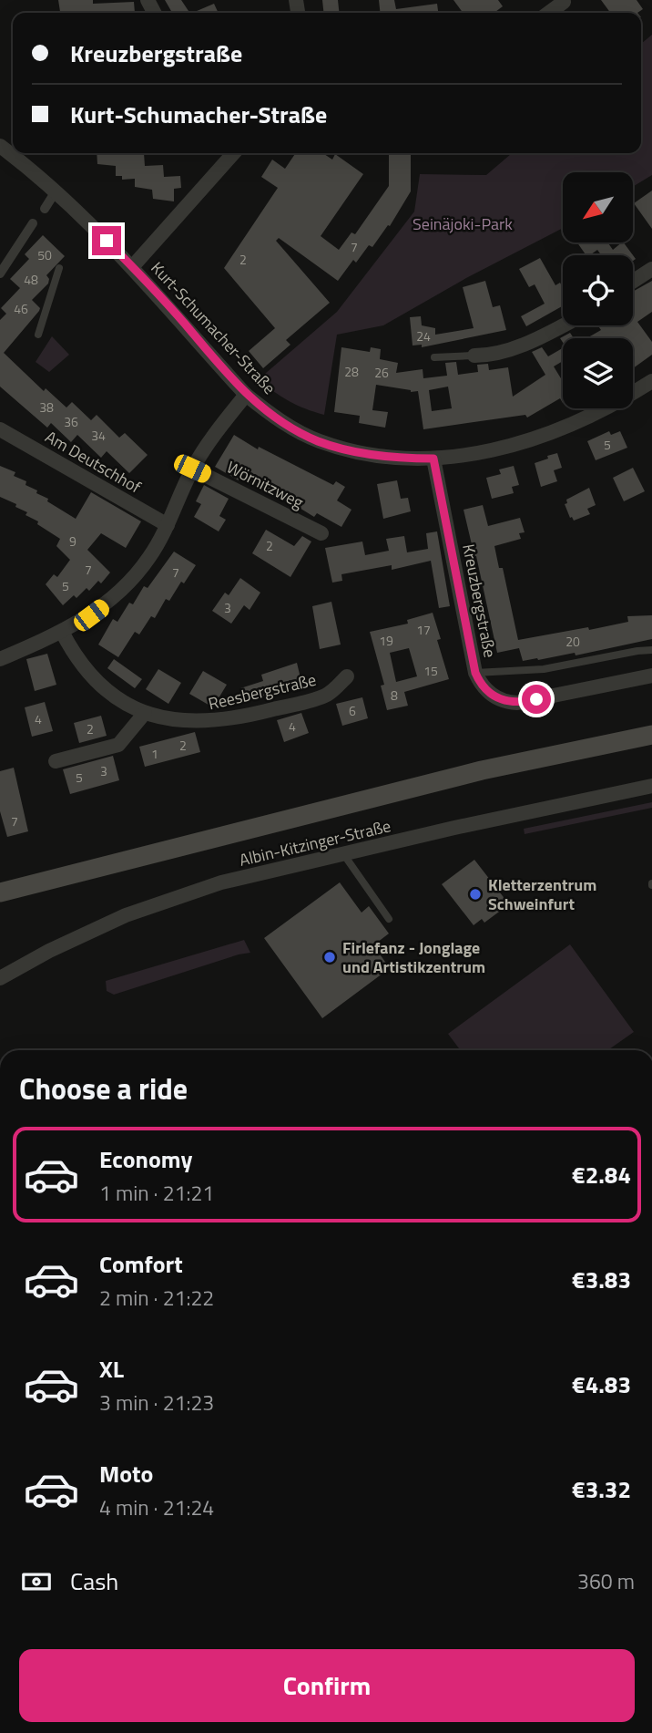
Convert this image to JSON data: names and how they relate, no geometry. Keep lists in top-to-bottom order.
{
  "streets": {
    "street": [
      "Kurt-Schumacher-Straße",
      "Am Deutschhof",
      "Wörnitzweg",
      "Kreuzbergstraße",
      "Reesbergstraße",
      "Albin-Kitzinger-Straße"
    ]
  },
  "crossings": [
    ["Kurt-Schumacher-Straße", "Kreuzbergstraße"]
  ],
  "parks": ["Seinäjoki-Park"],
  "places": ["Kletterzentrum Schweinfurt", "Firlefanz - Jonglage und Artistikzentrum"],
  "house_numbers": [
    "7",
    "50",
    "2",
    "48",
    "46",
    "24",
    "28",
    "26",
    "38",
    "36",
    "34",
    "5",
    "9",
    "2",
    "7",
    "7",
    "5",
    "3",
    "17",
    "19",
    "20",
    "15",
    "8",
    "6",
    "4",
    "4",
    "2",
    "2",
    "1",
    "3",
    "5",
    "7"
  ],
  "north": "bottom left",
  "page": {
    "banner": ["Kreuzbergstraße", "Kurt-Schumacher-Straße"],
    "heading": "Choose a ride",
    "list": [
      {
        "name": "Economy",
        "note": "1 min · 21:21",
        "value": "€2.84"
      },
      {
        "name": "Comfort",
        "note": "2 min · 21:22",
        "value": "€3.83"
      },
      {
        "name": "XL",
        "note": "3 min · 21:23",
        "value": "€4.83"
      },
      {
        "name": "Moto",
        "note": "4 min · 21:24",
        "value": "€3.32"
      }
    ],
    "pay": ["Cash", "360 m"],
    "buttons": "Confirm"
  }
}
